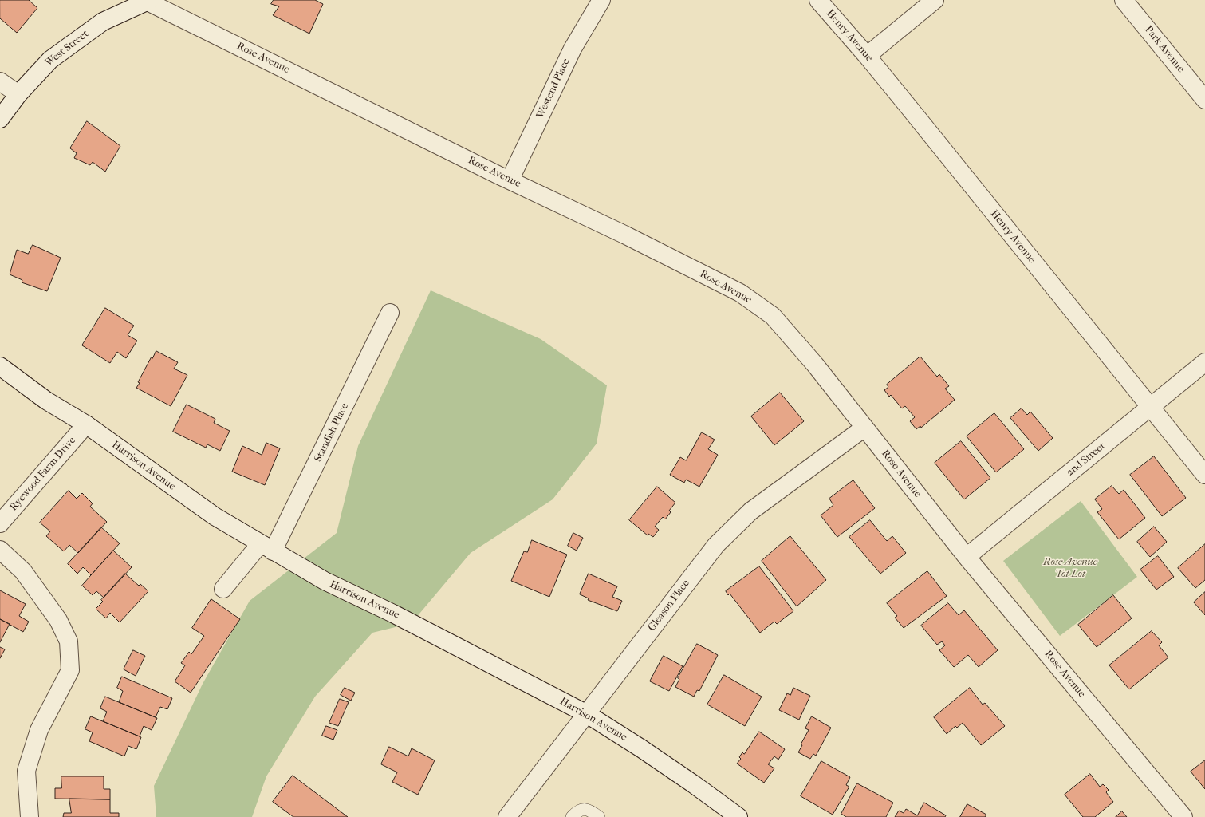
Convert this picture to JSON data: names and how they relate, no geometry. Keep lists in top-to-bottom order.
{
  "streets": {
    "street": [
      "Henry Avenue",
      "West Street",
      "Park Avenue",
      "Rose Avenue",
      "Westend Place",
      "Standish Place",
      "2nd Street",
      "Harrison Avenue",
      "Ryewood Farm Drive",
      "Gleason Place"
    ]
  },
  "crossings": [
    ["Henry Avenue", "2nd Street"],
    ["West Street", "Rose Avenue"],
    ["Rose Avenue", "Westend Place"],
    ["Rose Avenue", "2nd Street"],
    ["Rose Avenue", "Gleason Place"],
    ["Standish Place", "Harrison Avenue"],
    ["Harrison Avenue", "Ryewood Farm Drive"],
    ["Harrison Avenue", "Gleason Place"]
  ],
  "parks": ["Rose Avenue Tot Lot"]
}
